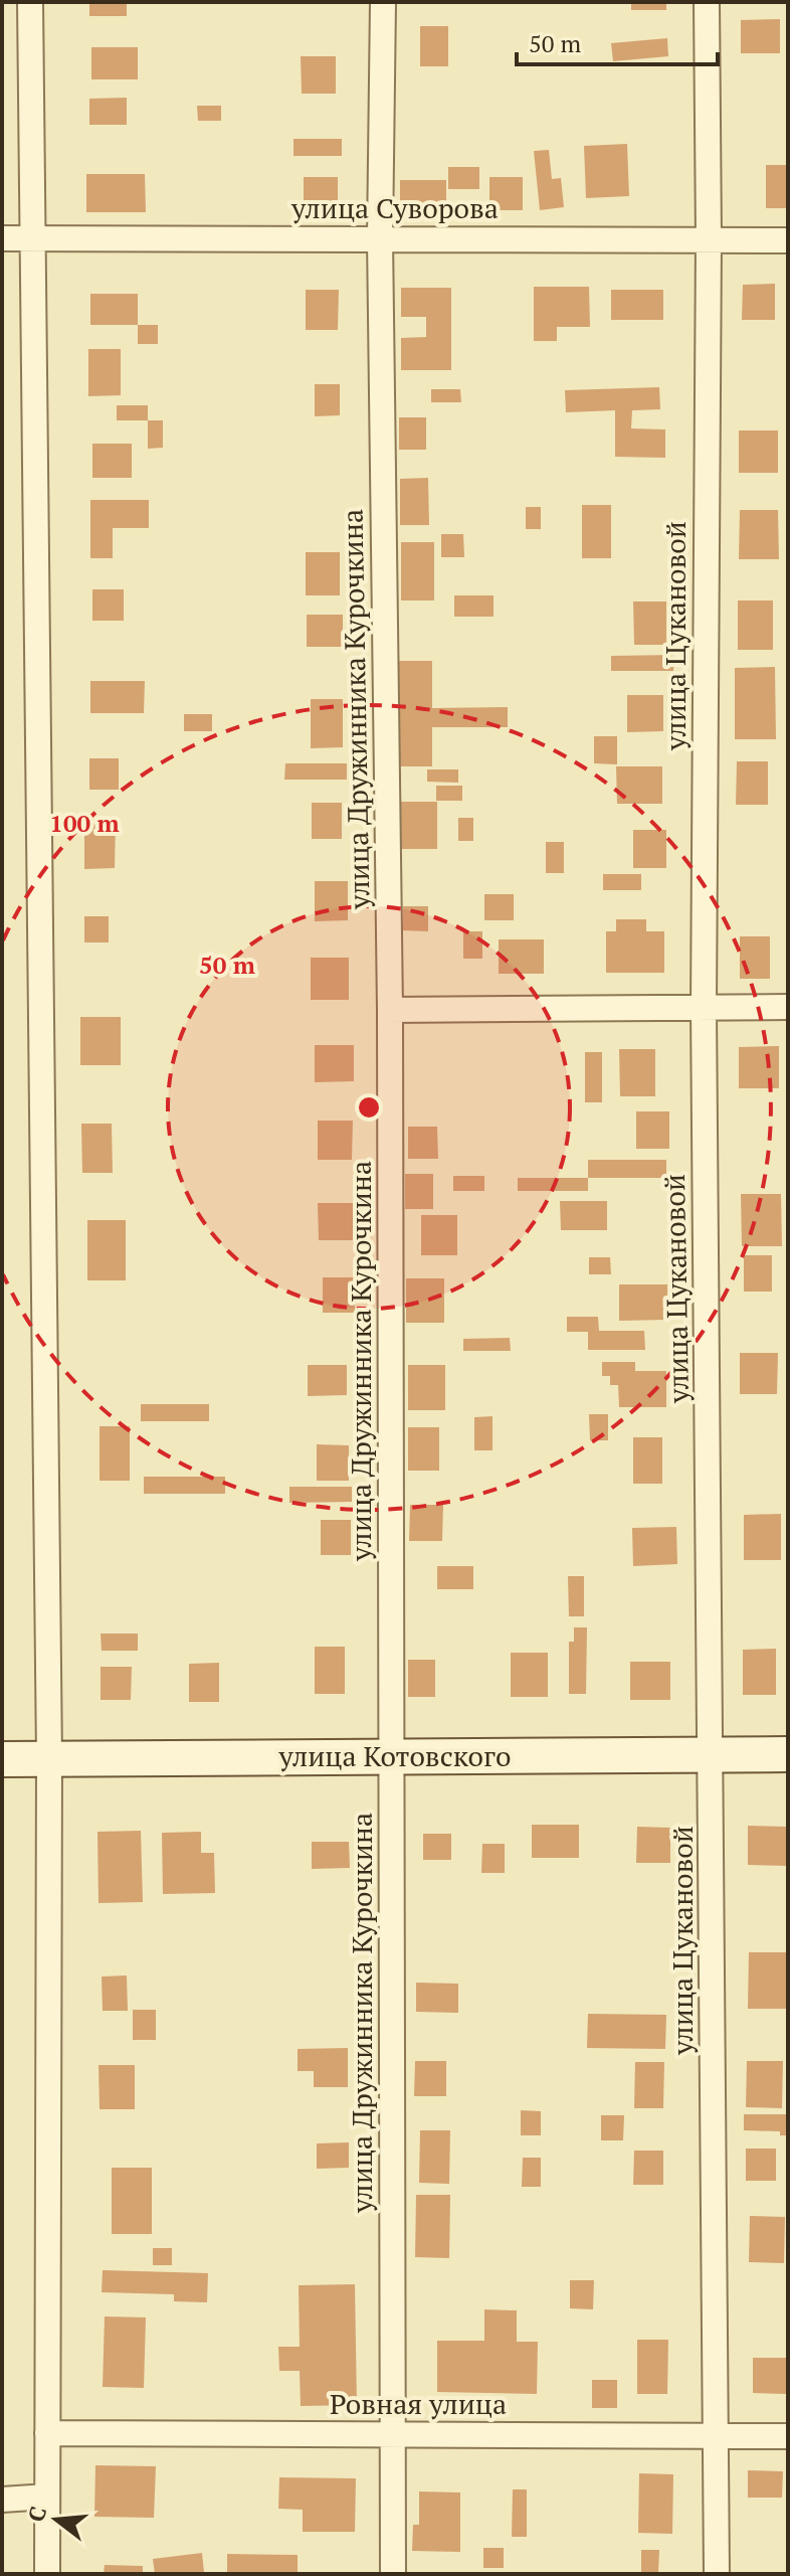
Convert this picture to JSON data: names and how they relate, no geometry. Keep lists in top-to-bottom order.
{
  "streets": {
    "street": [
      "улица Суворова",
      "улица Цукановой",
      "улица Дружинника Курочкина",
      "улица Котовского",
      "Ровная улица"
    ]
  },
  "crossings": [
    ["улица Суворова", "улица Цукановой"],
    ["улица Суворова", "улица Дружинника Курочкина"],
    ["улица Цукановой", "улица Котовского"],
    ["улица Цукановой", "Ровная улица"],
    ["улица Дружинника Курочкина", "улица Котовского"],
    ["улица Дружинника Курочкина", "Ровная улица"]
  ],
  "scale_bar": "50 m",
  "north": "left",
  "rings": ["100 m", "50 m"]
}
